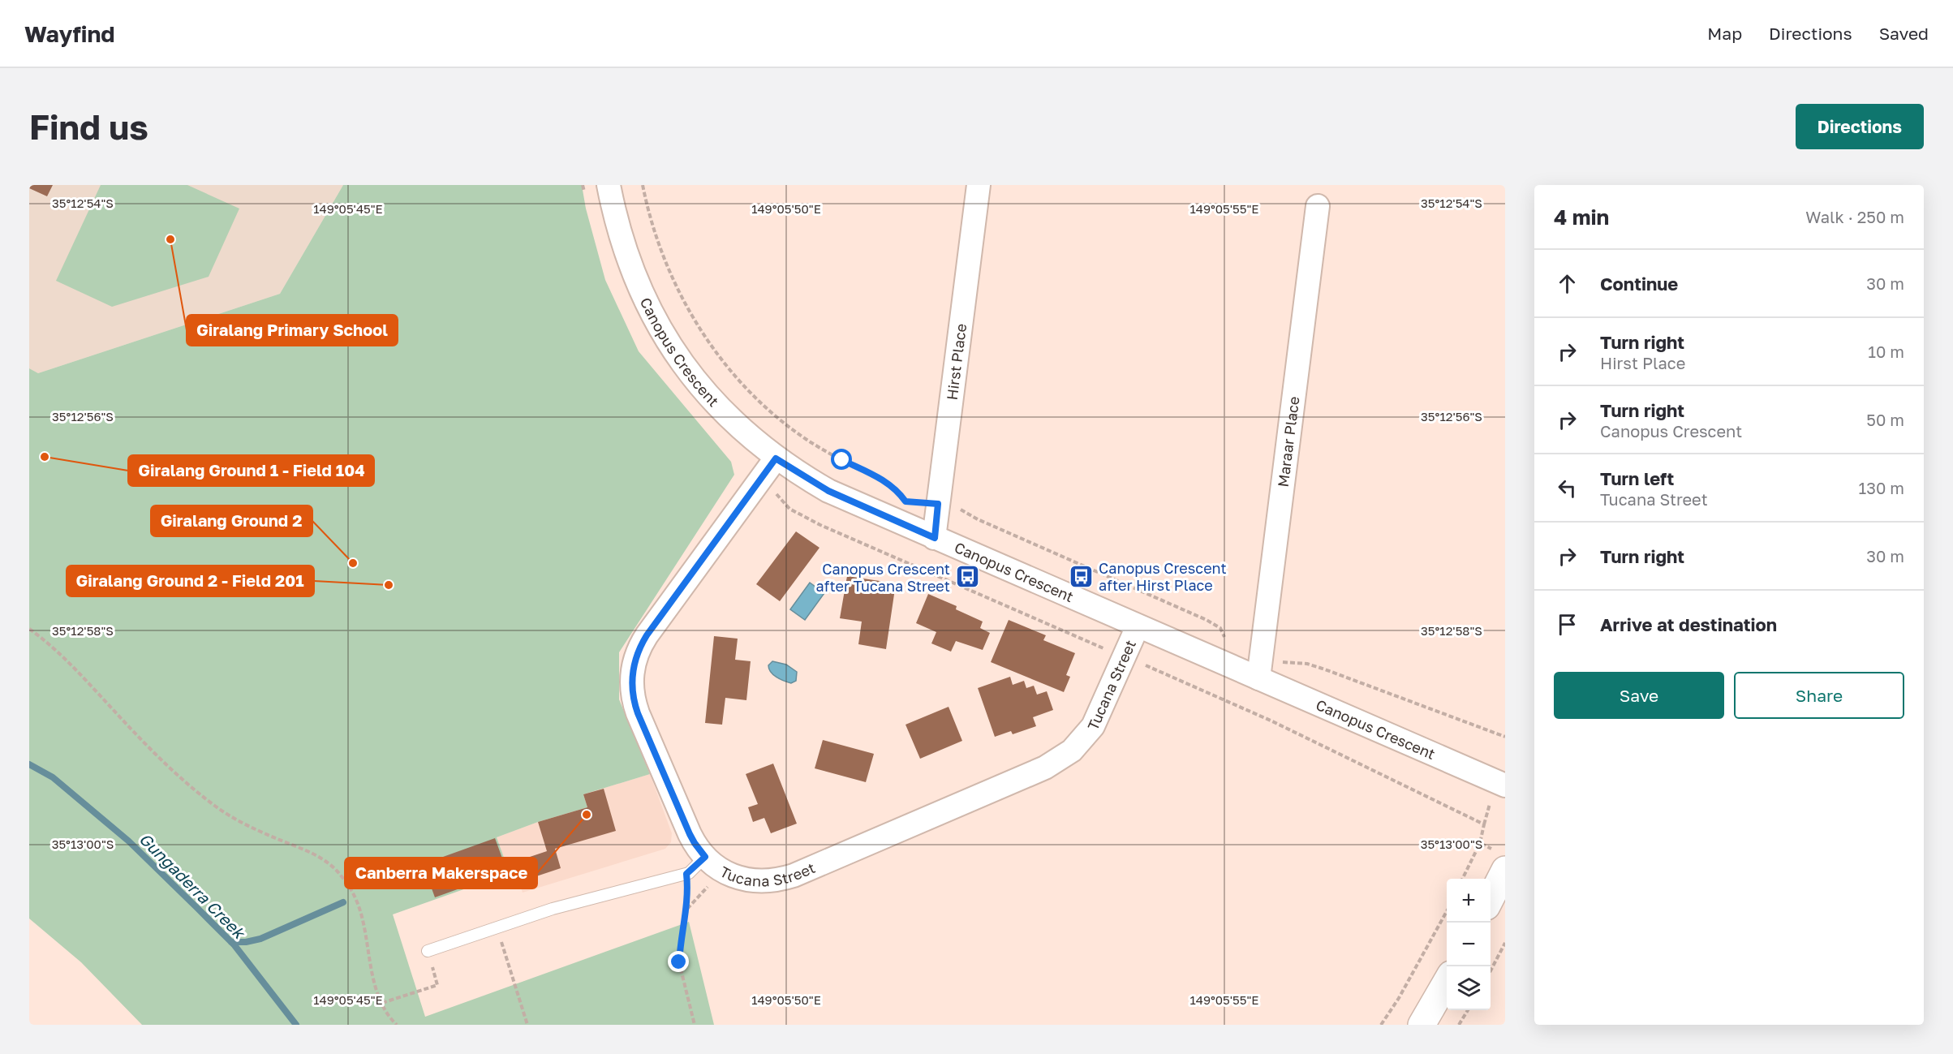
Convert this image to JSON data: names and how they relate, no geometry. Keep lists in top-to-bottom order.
{
  "streets": {
    "street": [
      "Canopus Crescent",
      "Hirst Place",
      "Maraar Place",
      "Tucana Street"
    ]
  },
  "crossings": [
    ["Canopus Crescent", "Hirst Place"],
    ["Canopus Crescent", "Maraar Place"],
    ["Canopus Crescent", "Tucana Street"]
  ],
  "water": ["Gungaderra Creek"],
  "places": {
    "other": [
      "Giralang Primary School",
      "Giralang Ground 1 - Field 104",
      "Giralang Ground 2",
      "Giralang Ground 2 - Field 201",
      "Canberra Makerspace"
    ],
    "bus stop": ["Canopus Crescent after Hirst Place", "Canopus Crescent after Tucana Street"]
  },
  "page": {
    "header": "Wayfind",
    "nav": ["Map", "Directions", "Saved"],
    "buttons": [
      "Directions",
      ["Save", "Share"]
    ],
    "title": "Find us",
    "heading": ["4 min", "Walk · 250 m"],
    "list": [
      ["Continue", "30 m"],
      ["Turn right", "Hirst Place", "10 m"],
      ["Turn right", "Canopus Crescent", "50 m"],
      ["Turn left", "Tucana Street", "130 m"],
      ["Turn right", "30 m"],
      "Arrive at destination"
    ],
    "map_buttons": ["+", "−"]
  },
  "coordinates": [
    "35°12'54\"S",
    "149°05'45\"E",
    "149°05'50\"E",
    "149°05'55\"E",
    "35°12'56\"S",
    "35°12'58\"S",
    "35°13'00\"S"
  ]
}
